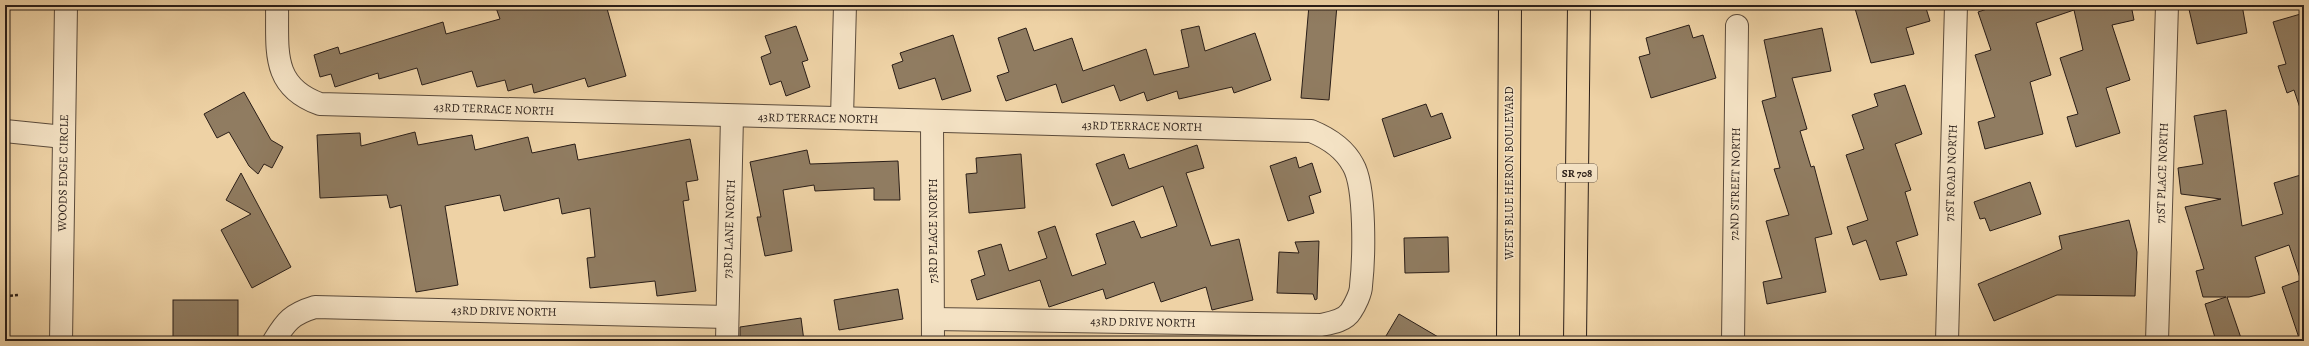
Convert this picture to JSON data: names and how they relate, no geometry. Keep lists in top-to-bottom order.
{
  "streets": {
    "highway": ["WEST BLUE HERON BOULEVARD", "SR 708"],
    "street": [
      "43RD TERRACE NORTH",
      "WOODS EDGE CIRCLE",
      "71ST ROAD NORTH",
      "71ST PLACE NORTH",
      "72ND STREET NORTH",
      "73RD LANE NORTH",
      "73RD PLACE NORTH",
      "43RD DRIVE NORTH"
    ]
  },
  "crossings": [
    ["43RD TERRACE NORTH", "73RD LANE NORTH"],
    ["43RD TERRACE NORTH", "73RD PLACE NORTH"],
    ["43RD TERRACE NORTH", "43RD DRIVE NORTH"],
    ["73RD LANE NORTH", "43RD DRIVE NORTH"],
    ["73RD PLACE NORTH", "43RD DRIVE NORTH"]
  ]
}
